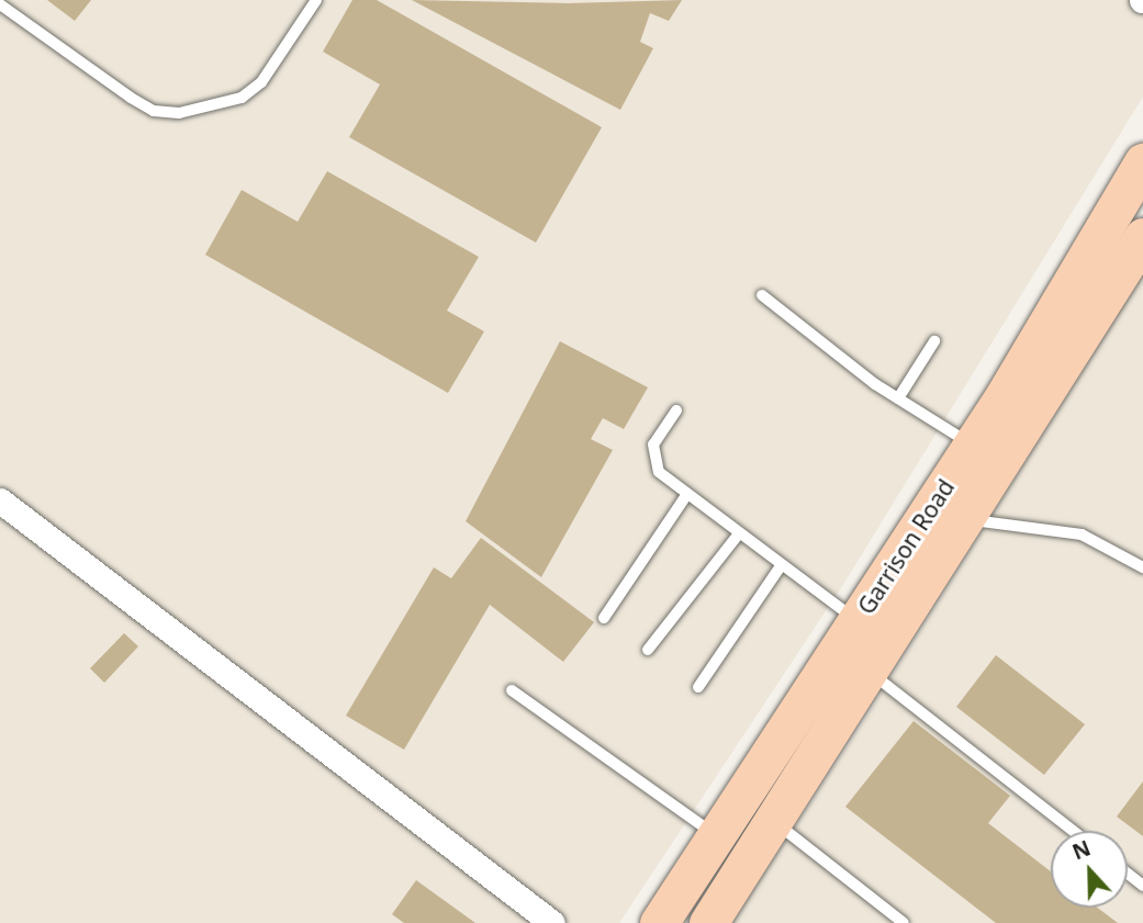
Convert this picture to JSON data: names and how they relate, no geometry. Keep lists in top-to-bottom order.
{
  "streets": {
    "main road": ["Garrison Road"]
  },
  "north": "top"
}
